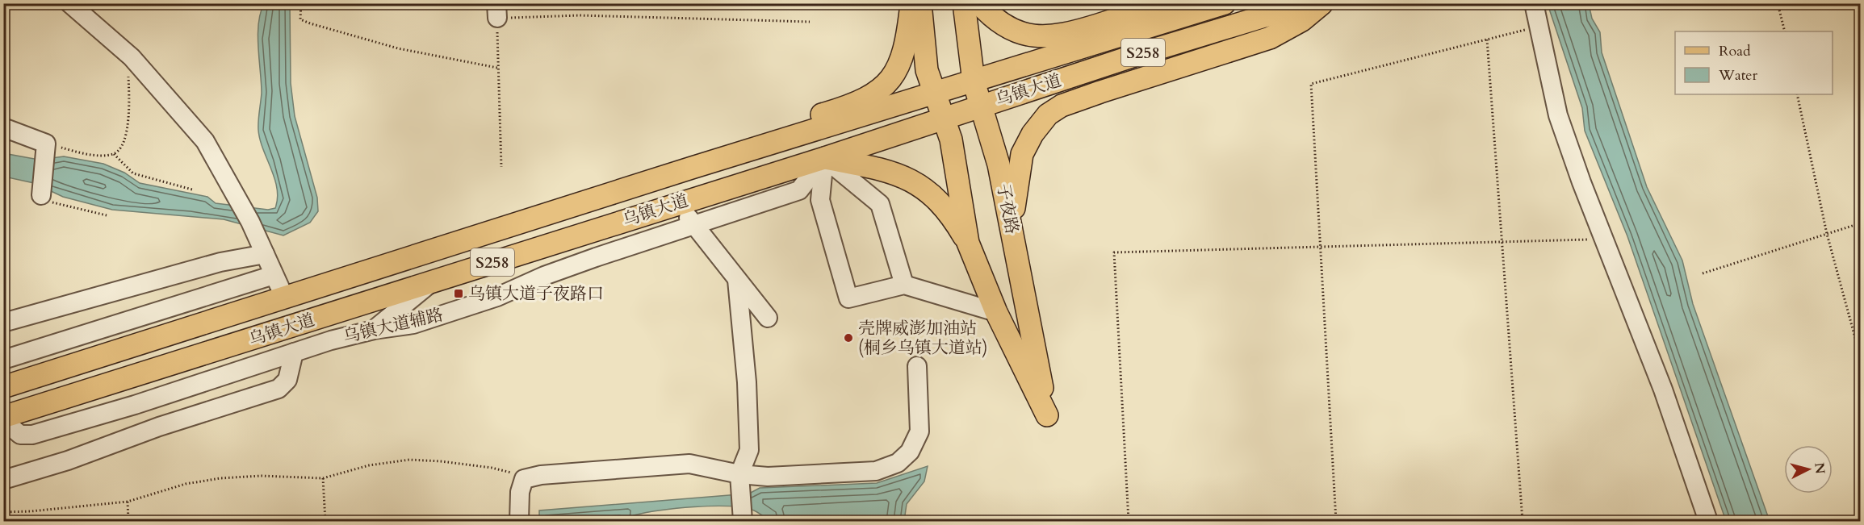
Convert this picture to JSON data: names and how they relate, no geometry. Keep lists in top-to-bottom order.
{
  "streets": {
    "main road": ["S258", "乌镇大道", "子夜路"],
    "street": ["乌镇大道辅路"]
  },
  "crossings": [
    ["乌镇大道", "子夜路"],
    ["乌镇大道", "乌镇大道辅路"]
  ],
  "places": {
    "transit": ["乌镇大道子夜路口"],
    "other": ["壳牌威澎加油站 (桐乡乌镇大道站)"]
  },
  "legend": ["Road", "Water"],
  "north": "right"
}
